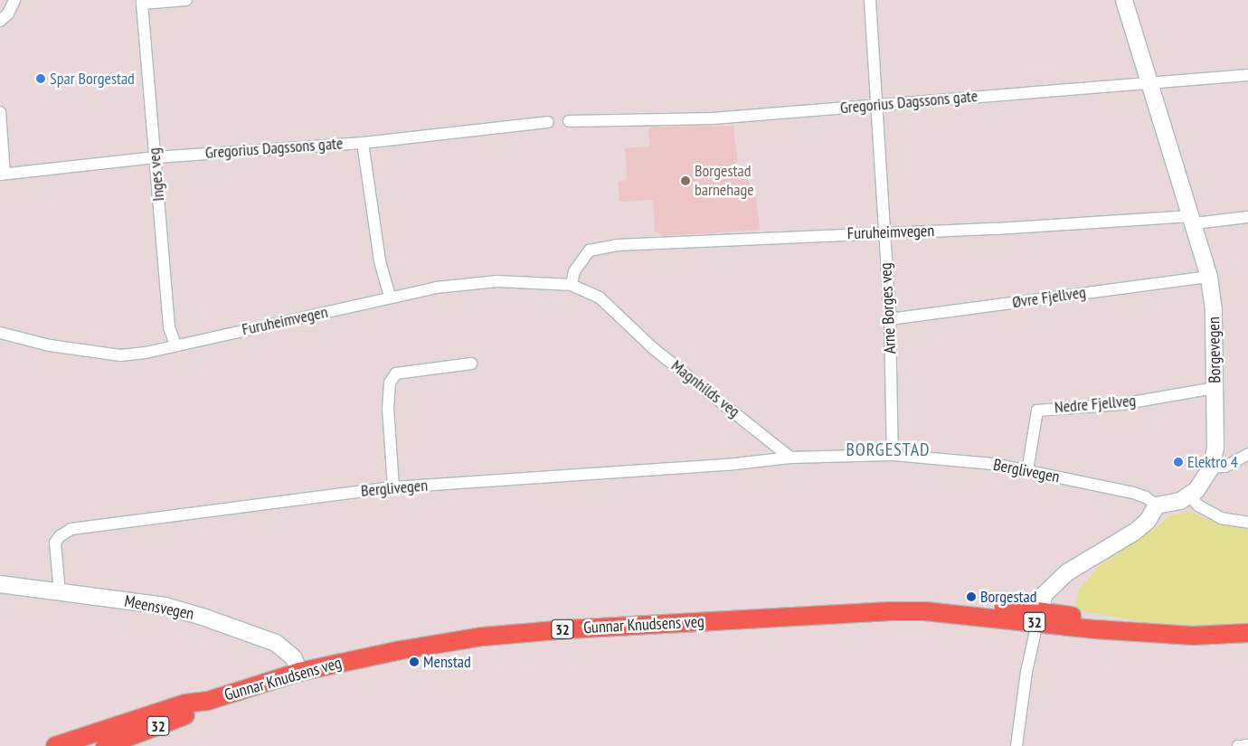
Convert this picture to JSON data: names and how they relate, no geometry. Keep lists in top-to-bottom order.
{
  "streets": {
    "main road": ["32", "Gunnar Knudsens veg"],
    "street": [
      "Gregorius Dagssons gate",
      "Inges veg",
      "Furuheimvegen",
      "Øvre Fjellveg",
      "Arne Borges veg",
      "Borgevegen",
      "Magnhilds veg",
      "Nedre Fjellveg",
      "Berglivegen",
      "Meensvegen"
    ]
  },
  "crossings": [
    ["Gregorius Dagssons gate", "Inges veg"],
    ["Gregorius Dagssons gate", "Arne Borges veg"],
    ["Gregorius Dagssons gate", "Borgevegen"],
    ["Inges veg", "Furuheimvegen"],
    ["Furuheimvegen", "Arne Borges veg"],
    ["Furuheimvegen", "Borgevegen"],
    ["Furuheimvegen", "Magnhilds veg"],
    ["Øvre Fjellveg", "Arne Borges veg"],
    ["Øvre Fjellveg", "Borgevegen"],
    ["Arne Borges veg", "Berglivegen"],
    ["Borgevegen", "Nedre Fjellveg"],
    ["Magnhilds veg", "Berglivegen"],
    ["Nedre Fjellveg", "Berglivegen"],
    ["Berglivegen", "Meensvegen"],
    ["Meensvegen", "Gunnar Knudsens veg"]
  ],
  "districts": ["BORGESTAD"],
  "places": [
    "Spar Borgestad",
    "Borgestad barnehage",
    "Elektro 4",
    "Borgestad",
    "Menstad"
  ]
}
